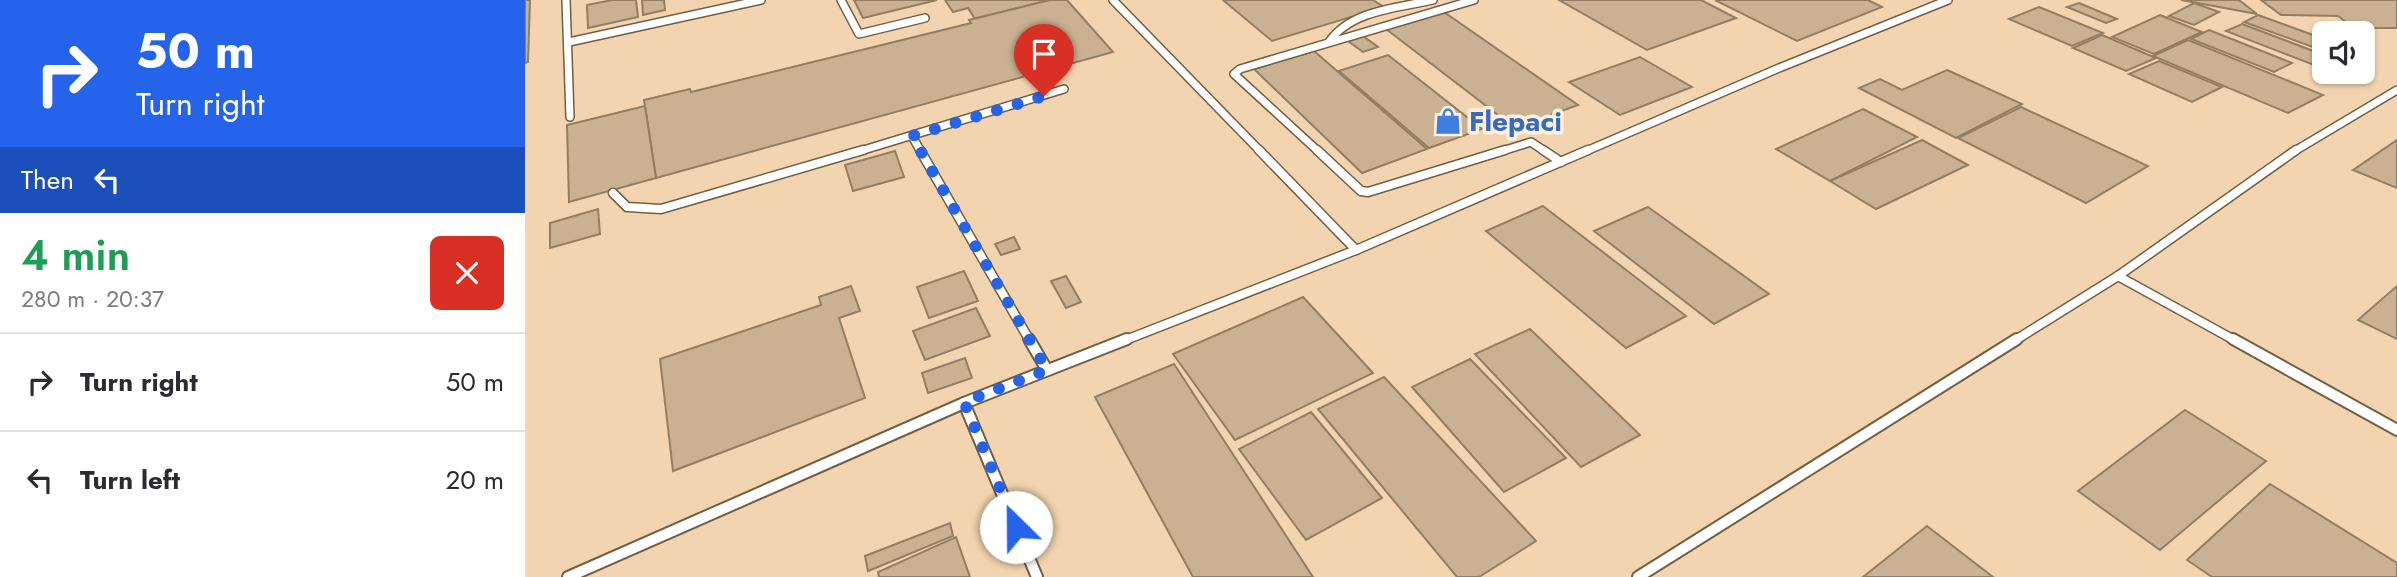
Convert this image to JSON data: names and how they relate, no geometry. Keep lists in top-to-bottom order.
{
  "places": {
    "shop": ["Flepaci"]
  },
  "page": {
    "turn": ["50 m", "Turn right"],
    "then": "Then",
    "heading": ["4 min", "280 m · 20:37"],
    "list": [
      {
        "name": "Turn right",
        "value": "50 m"
      },
      {
        "name": "Turn left",
        "value": "20 m"
      }
    ]
  }
}
